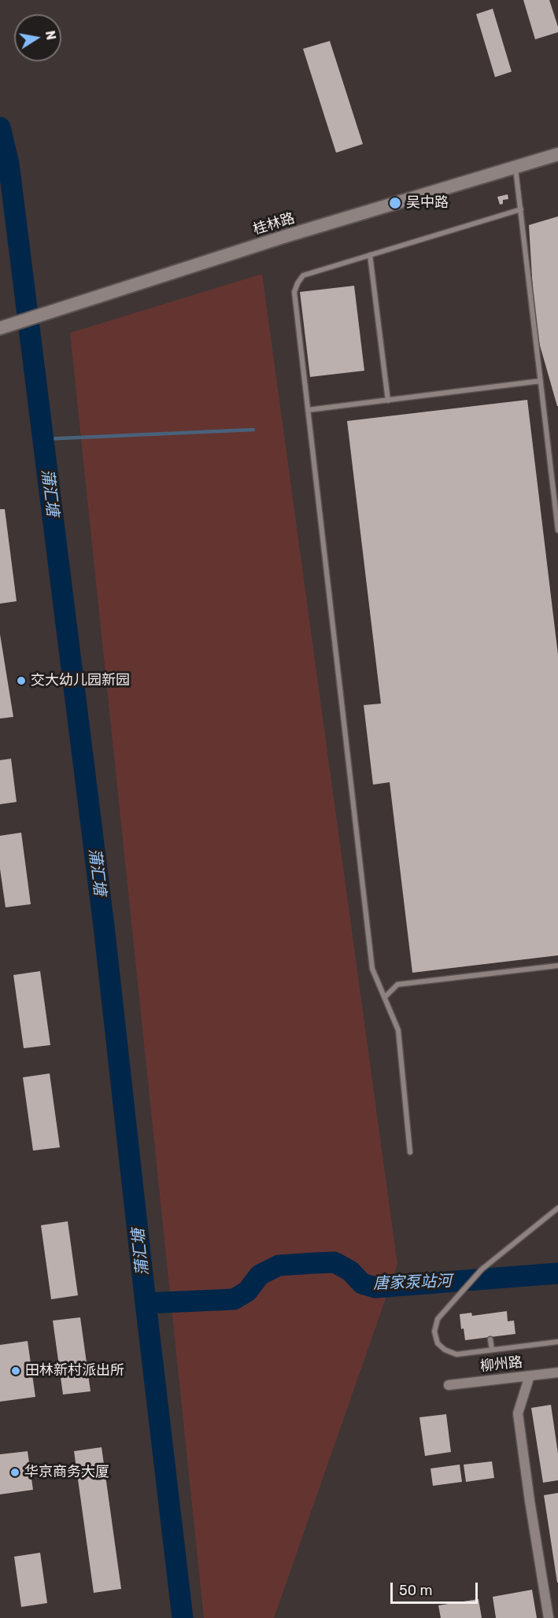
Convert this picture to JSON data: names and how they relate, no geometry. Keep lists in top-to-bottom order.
{
  "streets": {
    "main road": ["桂林路"],
    "street": ["柳州路"]
  },
  "water": ["蒲汇塘", "唐家泵站河"],
  "places": [
    "吴中路",
    "交大幼儿园新园",
    "田林新村派出所",
    "华京商务大厦"
  ],
  "scale_bar": "50 m",
  "north": "right"
}
